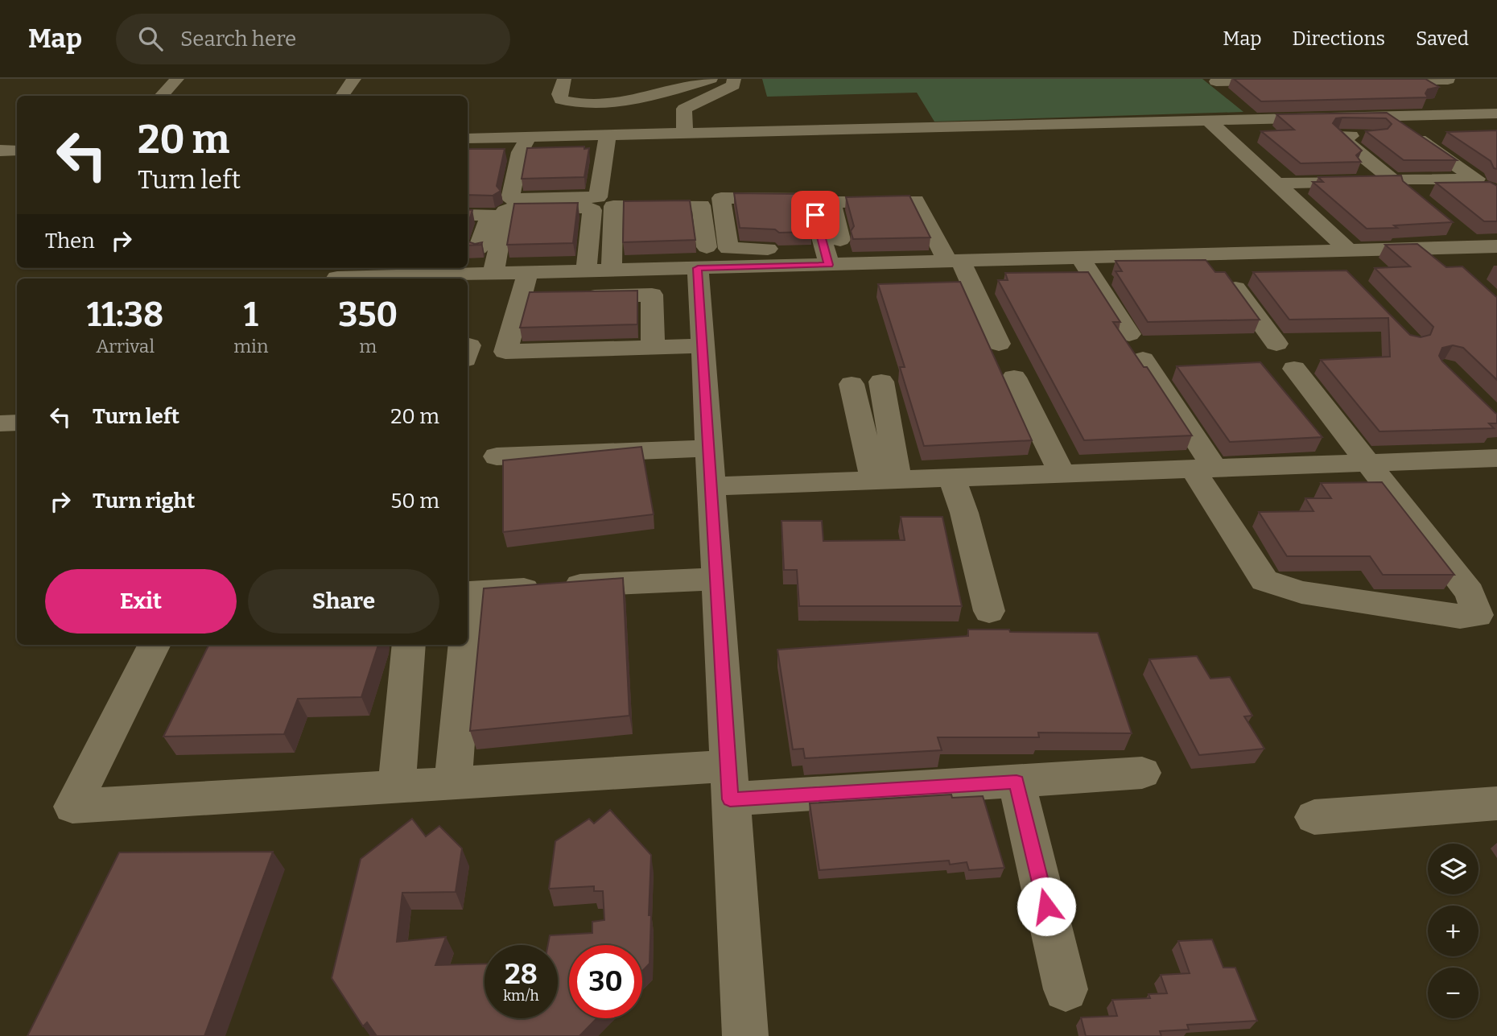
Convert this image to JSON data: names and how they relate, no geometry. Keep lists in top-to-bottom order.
{
  "page": {
    "header": "Map",
    "search": "Search here",
    "nav": ["Map", "Directions", "Saved"],
    "turn": ["20 m", "Turn left"],
    "then": "Then",
    "eta": [
      "11:38",
      "Arrival",
      "1",
      "min",
      "350",
      "m"
    ],
    "list": [
      {
        "name": "Turn left",
        "value": "20 m"
      },
      {
        "name": "Turn right",
        "value": "50 m"
      }
    ],
    "buttons": ["Exit", "Share"],
    "map_buttons": ["+", "−"],
    "speed": "28 km/h",
    "limit": "30"
  }
}
